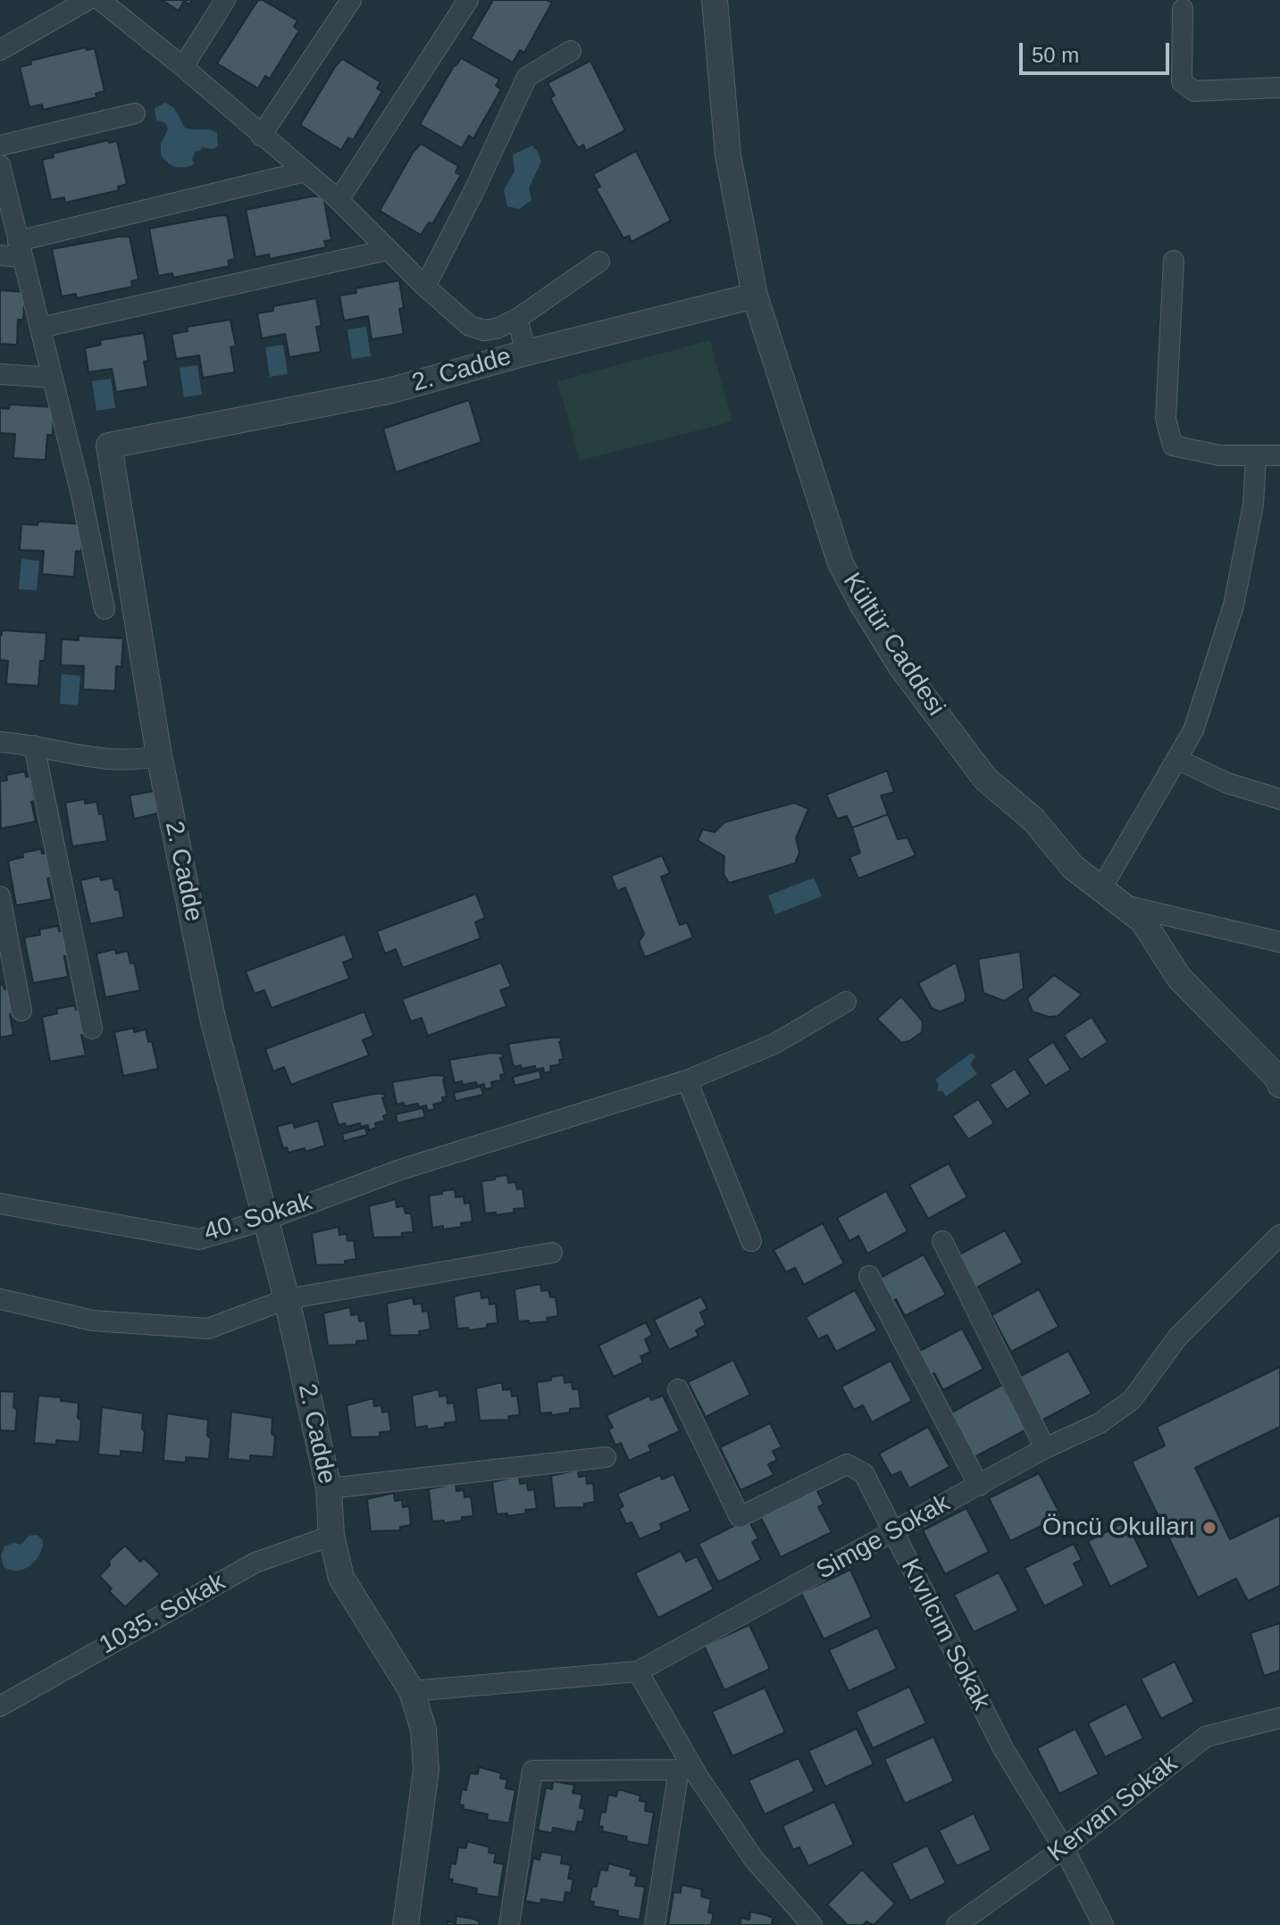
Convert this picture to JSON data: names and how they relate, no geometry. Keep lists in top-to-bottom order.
{
  "streets": {
    "street": [
      "2. Cadde",
      "Kültür Caddesi",
      "40. Sokak",
      "Simge Sokak",
      "1035. Sokak",
      "Kıvılcım Sokak",
      "Kervan Sokak"
    ]
  },
  "crossings": [
    ["2. Cadde", "Kültür Caddesi"],
    ["2. Cadde", "40. Sokak"],
    ["2. Cadde", "Simge Sokak"],
    ["2. Cadde", "1035. Sokak"],
    ["Simge Sokak", "Kıvılcım Sokak"],
    ["Kıvılcım Sokak", "Kervan Sokak"]
  ],
  "places": ["Öncü Okulları"],
  "scale_bar": "50 m"
}
